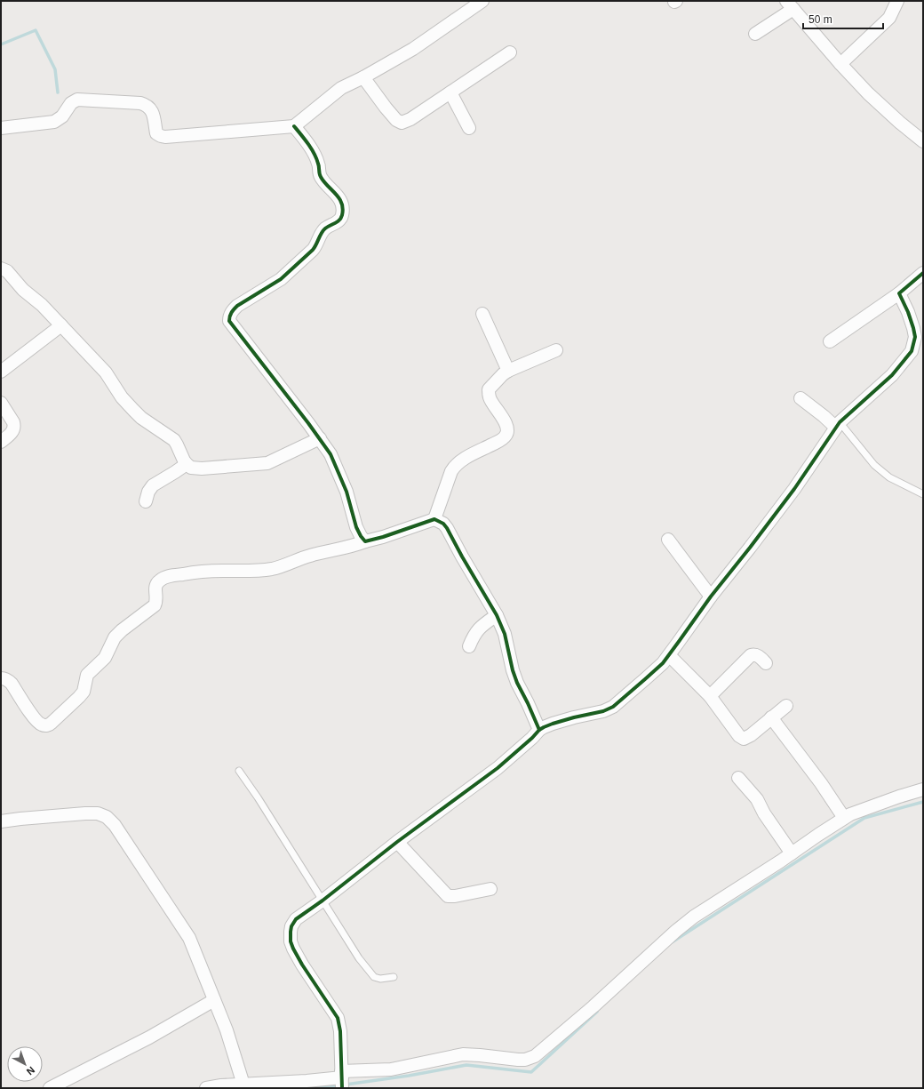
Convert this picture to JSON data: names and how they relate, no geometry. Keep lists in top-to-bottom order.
{
  "scale_bar": "50 m",
  "north": "bottom right"
}
